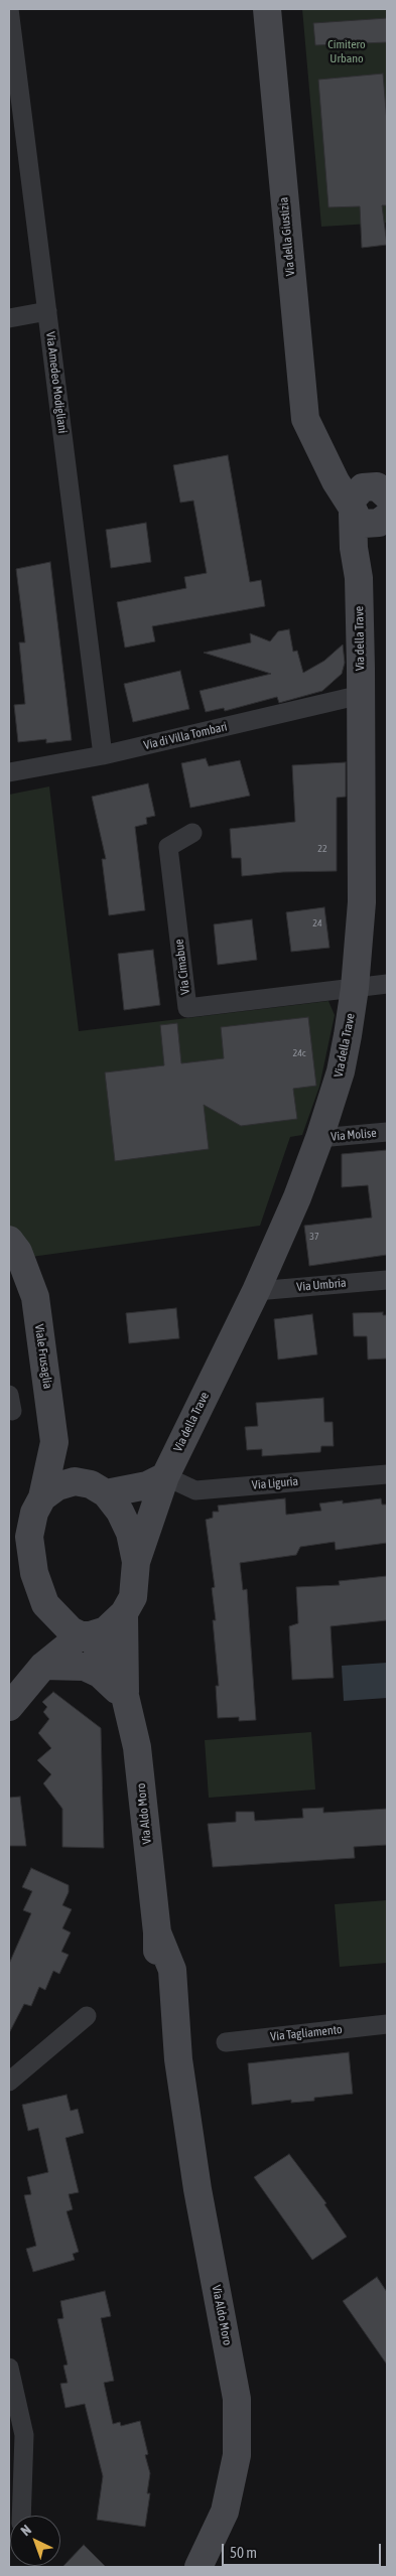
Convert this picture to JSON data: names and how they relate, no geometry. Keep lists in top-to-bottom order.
{
  "streets": {
    "street": [
      "Via della Giustizia",
      "Via Amedeo Modigliani",
      "Via della Trave",
      "Via di Villa Tombari",
      "Via Cimabue",
      "Via Molise",
      "Via Umbria",
      "Viale Frusaglia",
      "Via Liguria",
      "Via Aldo Moro",
      "Via Tagliamento"
    ]
  },
  "crossings": [
    ["Via della Giustizia", "Via della Trave"],
    ["Via Amedeo Modigliani", "Via di Villa Tombari"],
    ["Via della Trave", "Via di Villa Tombari"],
    ["Via della Trave", "Via Cimabue"],
    ["Via della Trave", "Via Molise"],
    ["Via della Trave", "Via Umbria"],
    ["Via della Trave", "Viale Frusaglia"],
    ["Via della Trave", "Via Liguria"],
    ["Via della Trave", "Via Aldo Moro"],
    ["Viale Frusaglia", "Via Aldo Moro"]
  ],
  "parks": ["Cimitero Urbano"],
  "house_numbers": [
    "22",
    "24",
    "24c",
    "37"
  ],
  "scale_bar": "50 m",
  "north": "top left"
}
